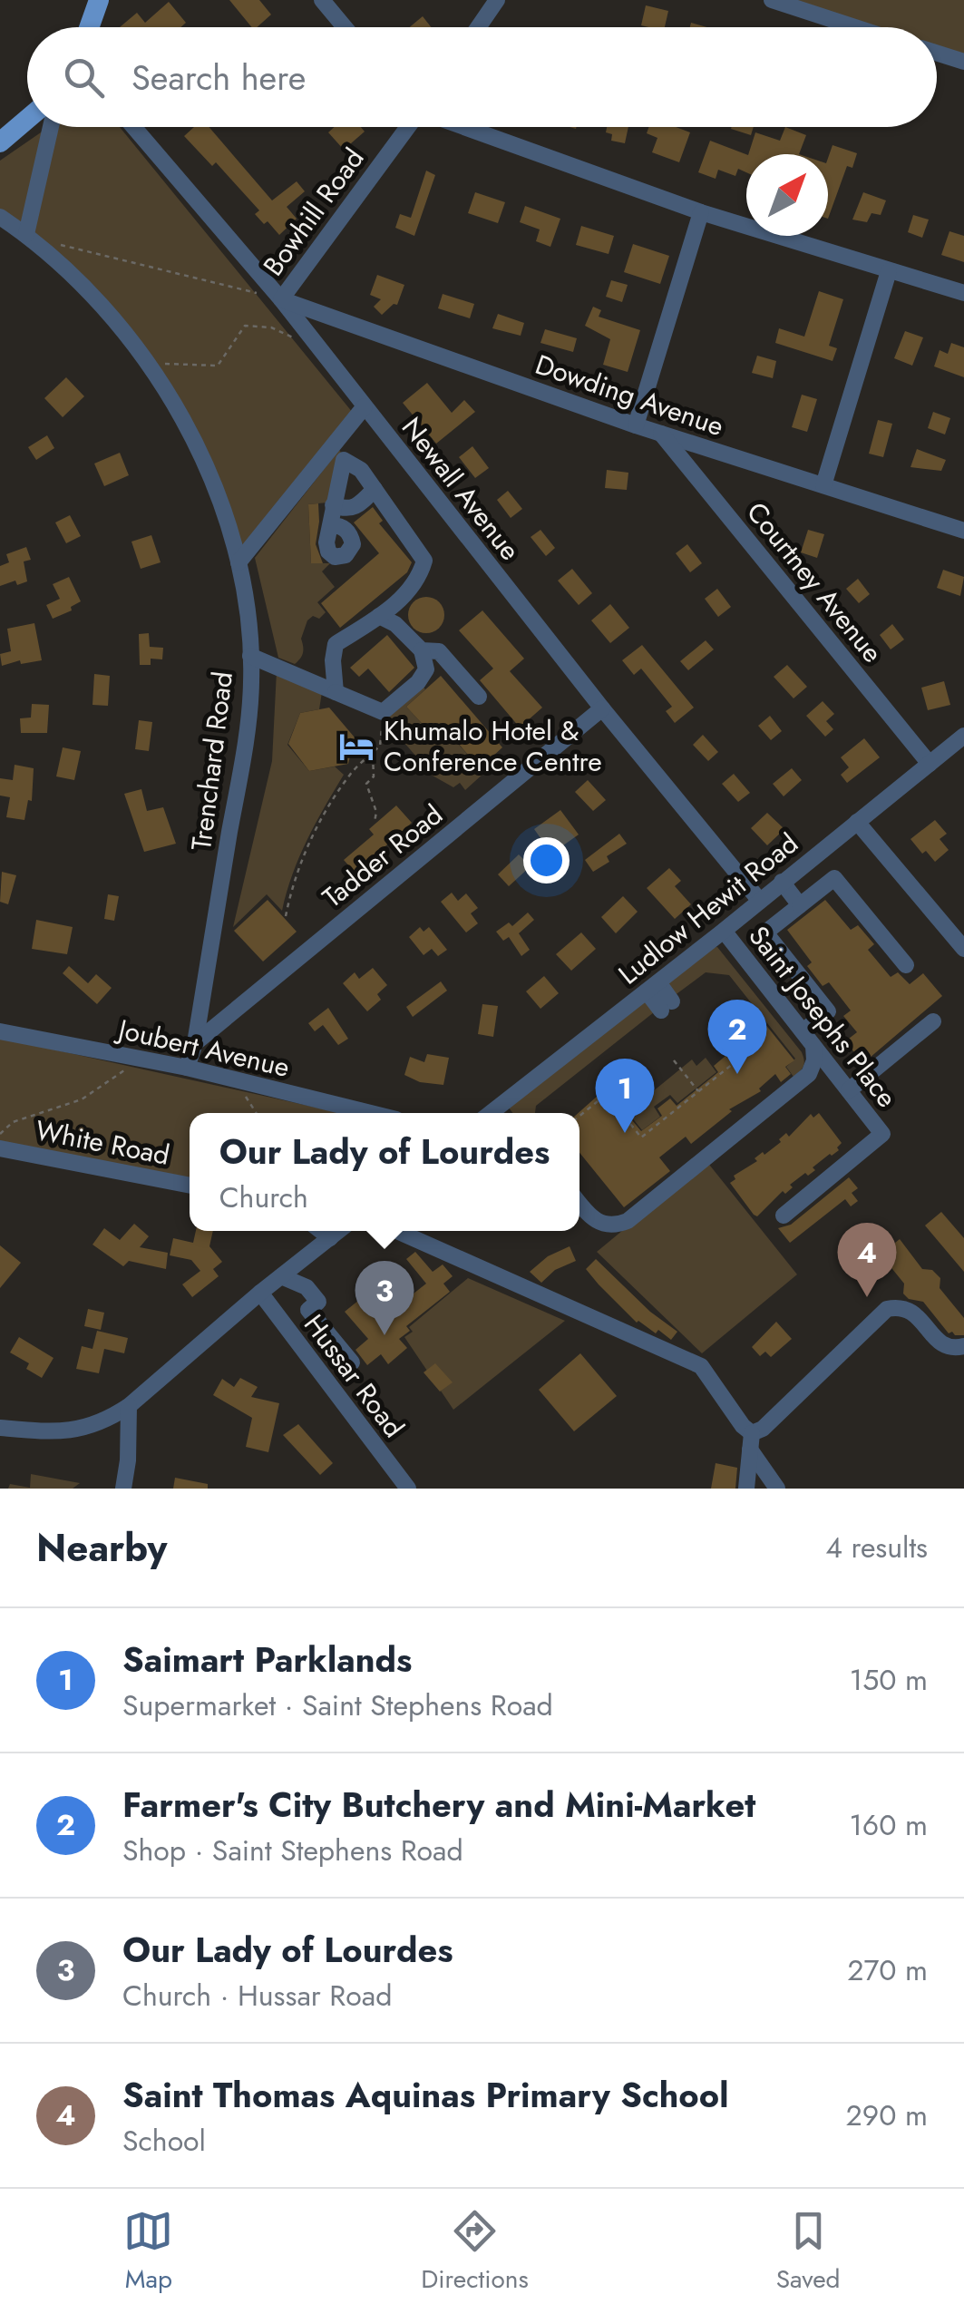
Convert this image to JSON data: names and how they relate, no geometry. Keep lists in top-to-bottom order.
{
  "streets": {
    "street": [
      "Bowhill Road",
      "Dowding Avenue",
      "Newall Avenue",
      "Courtney Avenue",
      "Trenchard Road",
      "Tadder Road",
      "Ludlow Hewit Road",
      "Saint Josephs Place",
      "Joubert Avenue",
      "White Road",
      "Hussar Road"
    ]
  },
  "crossings": [
    ["Bowhill Road", "Dowding Avenue"],
    ["Bowhill Road", "Newall Avenue"],
    ["Dowding Avenue", "Newall Avenue"],
    ["Dowding Avenue", "Courtney Avenue"],
    ["Newall Avenue", "Tadder Road"],
    ["Newall Avenue", "Ludlow Hewit Road"],
    ["Courtney Avenue", "Ludlow Hewit Road"],
    ["Trenchard Road", "Tadder Road"],
    ["Trenchard Road", "Joubert Avenue"],
    ["Ludlow Hewit Road", "Saint Josephs Place"]
  ],
  "places": {
    "hotel": ["Khumalo Hotel & Conference Centre"]
  },
  "north": "top right",
  "page": {
    "search": "Search here",
    "pins": [
      "2",
      "1",
      "4",
      "3"
    ],
    "popup": ["Our Lady of Lourdes", "Church"],
    "heading": ["Nearby", "4 results"],
    "list": [
      {
        "mark": "1",
        "name": "Saimart Parklands",
        "note": "Supermarket · Saint Stephens Road",
        "value": "150 m"
      },
      {
        "mark": "2",
        "name": "Farmer's City Butchery and Mini-Market",
        "note": "Shop · Saint Stephens Road",
        "value": "160 m"
      },
      {
        "mark": "3",
        "name": "Our Lady of Lourdes",
        "note": "Church · Hussar Road",
        "value": "270 m"
      },
      {
        "mark": "4",
        "name": "Saint Thomas Aquinas Primary School",
        "note": "School",
        "value": "290 m"
      }
    ],
    "nav": ["Map", "Directions", "Saved"]
  }
}
